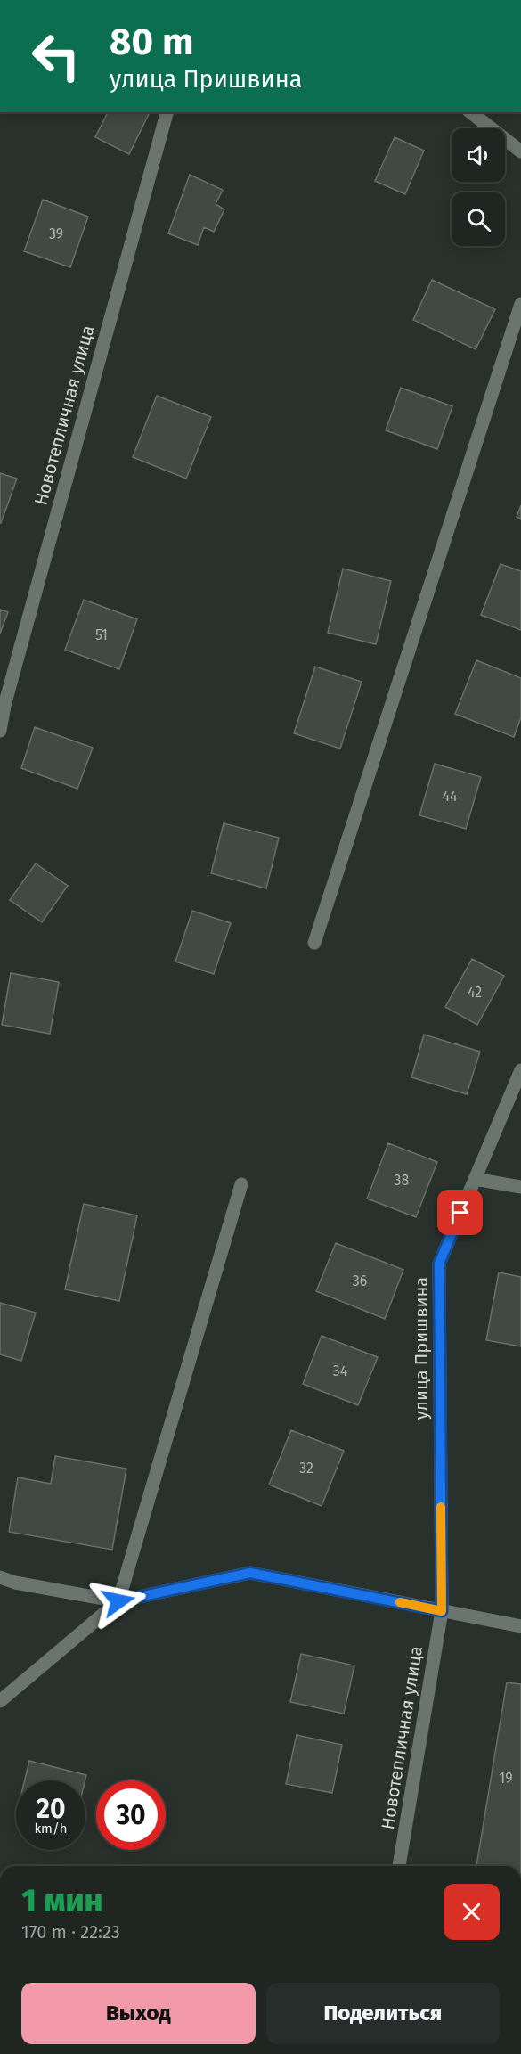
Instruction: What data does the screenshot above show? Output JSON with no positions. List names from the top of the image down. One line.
{"streets":{"street":["Новотепличная улица","улица Пришвина"]},"crossings":[["Новотепличная улица","улица Пришвина"]],"house_numbers":["39","51","44","42","38","36","34","32","19"],"page":{"turn":["80 m","улица Пришвина"],"speed":"20 km/h","limit":"30","heading":["1 мин","170 m · 22:23"],"buttons":["Выход","Поделиться"]}}
